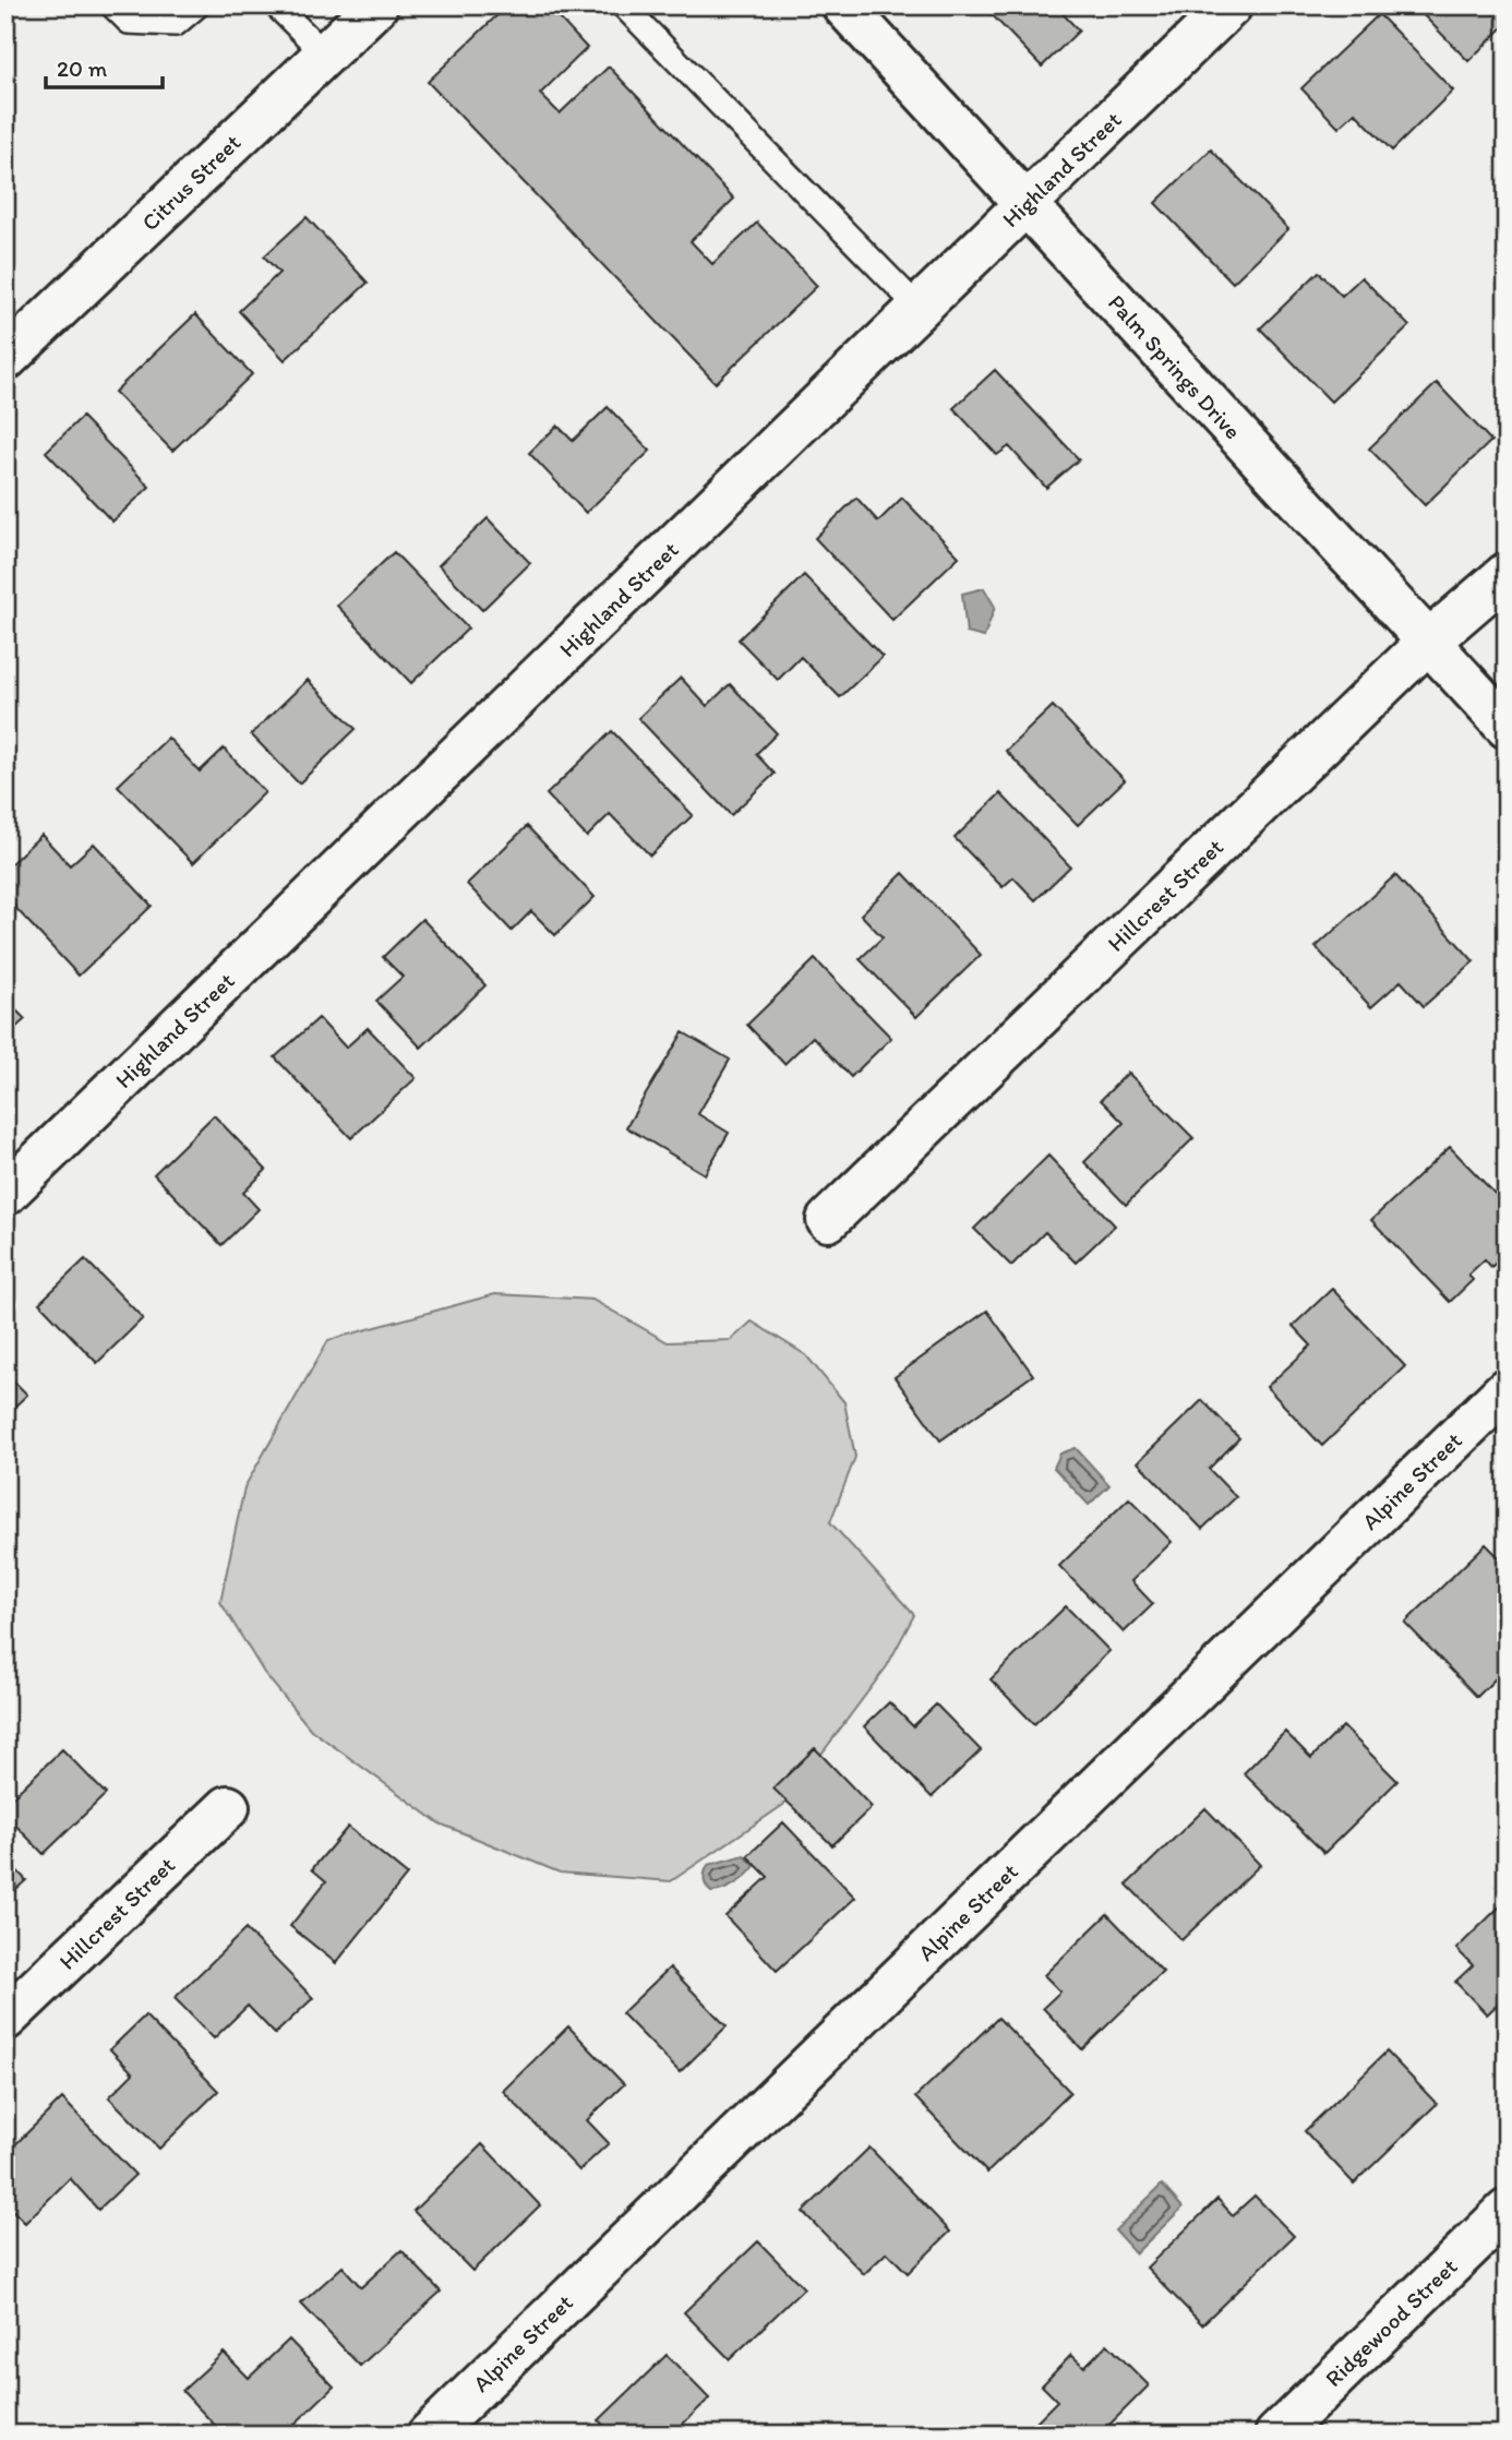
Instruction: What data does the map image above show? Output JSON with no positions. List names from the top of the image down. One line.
{"streets":{"street":["Highland Street","Citrus Street","Palm Springs Drive","Hillcrest Street","Alpine Street","Ridgewood Street"]},"crossings":[["Highland Street","Palm Springs Drive"],["Palm Springs Drive","Hillcrest Street"]],"scale_bar":"20 m"}
